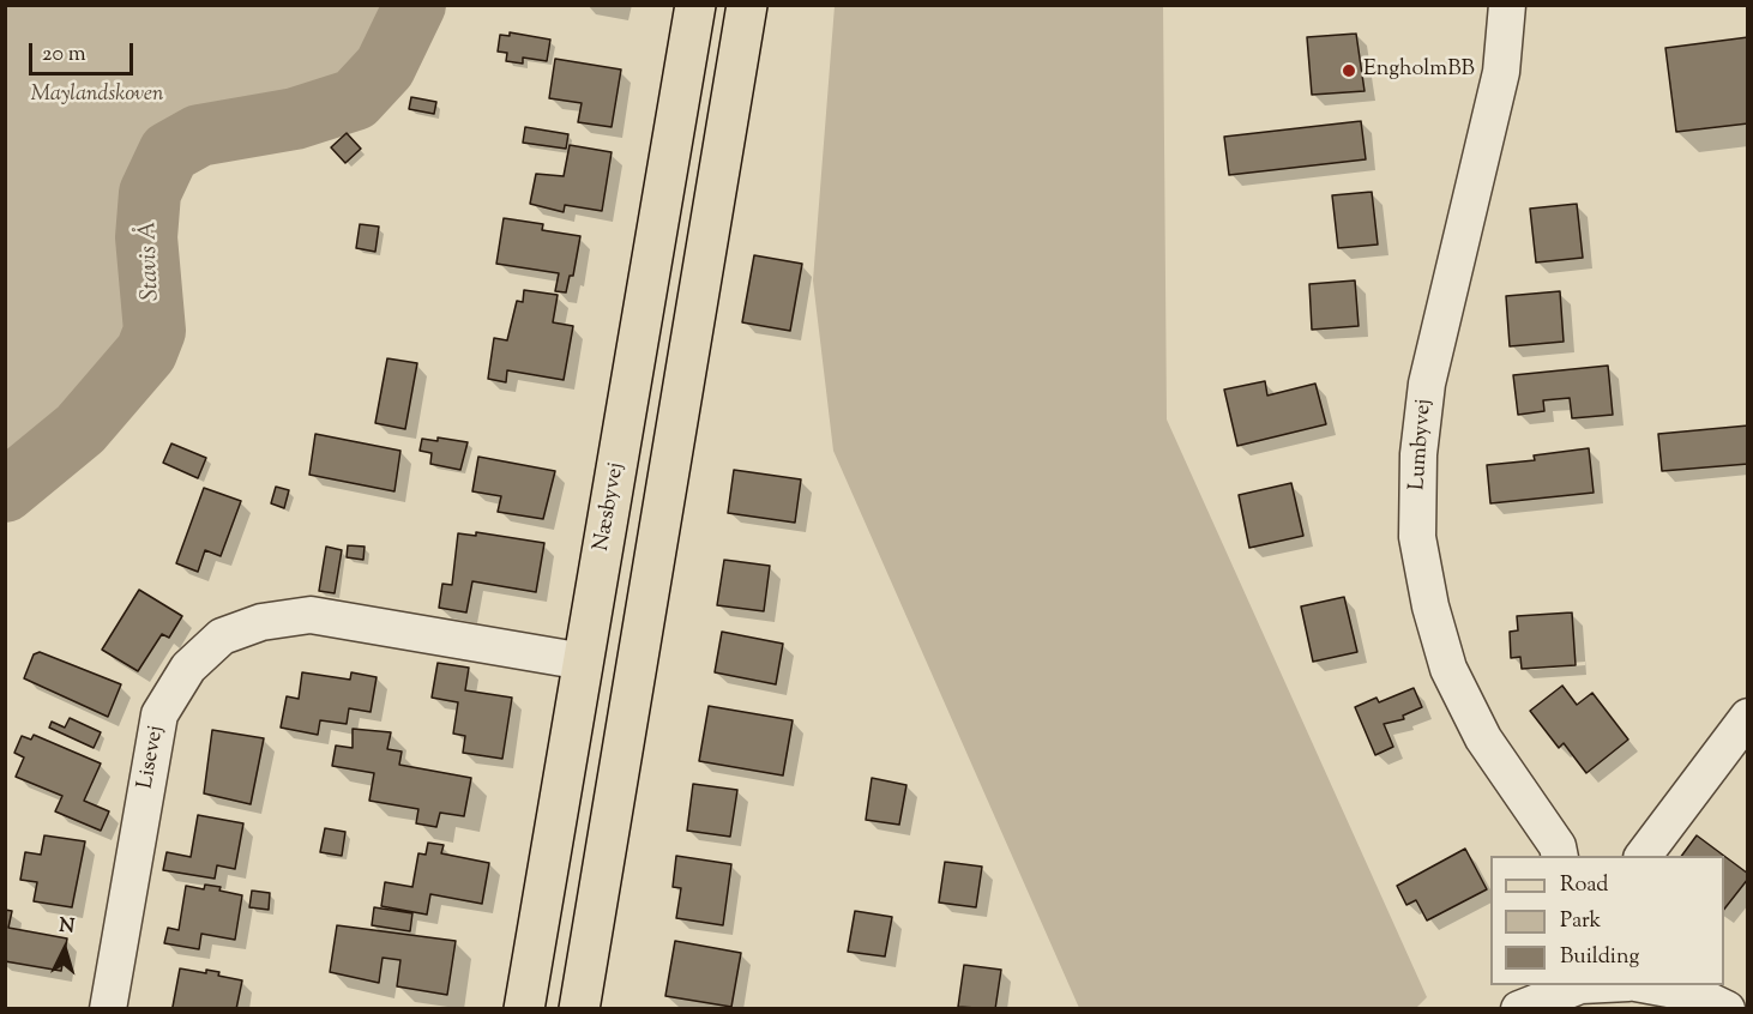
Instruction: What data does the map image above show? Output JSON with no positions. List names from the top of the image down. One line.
{"streets":{"main road":["Næsbyvej"],"street":["Lumbyvej","Lisevej"]},"crossings":[["Næsbyvej","Lisevej"]],"water":["Stavis Å"],"parks":["Maylandskoven"],"places":["EngholmBB"],"legend":["Road","Park","Building"],"scale_bar":"20 m","north":"top"}
